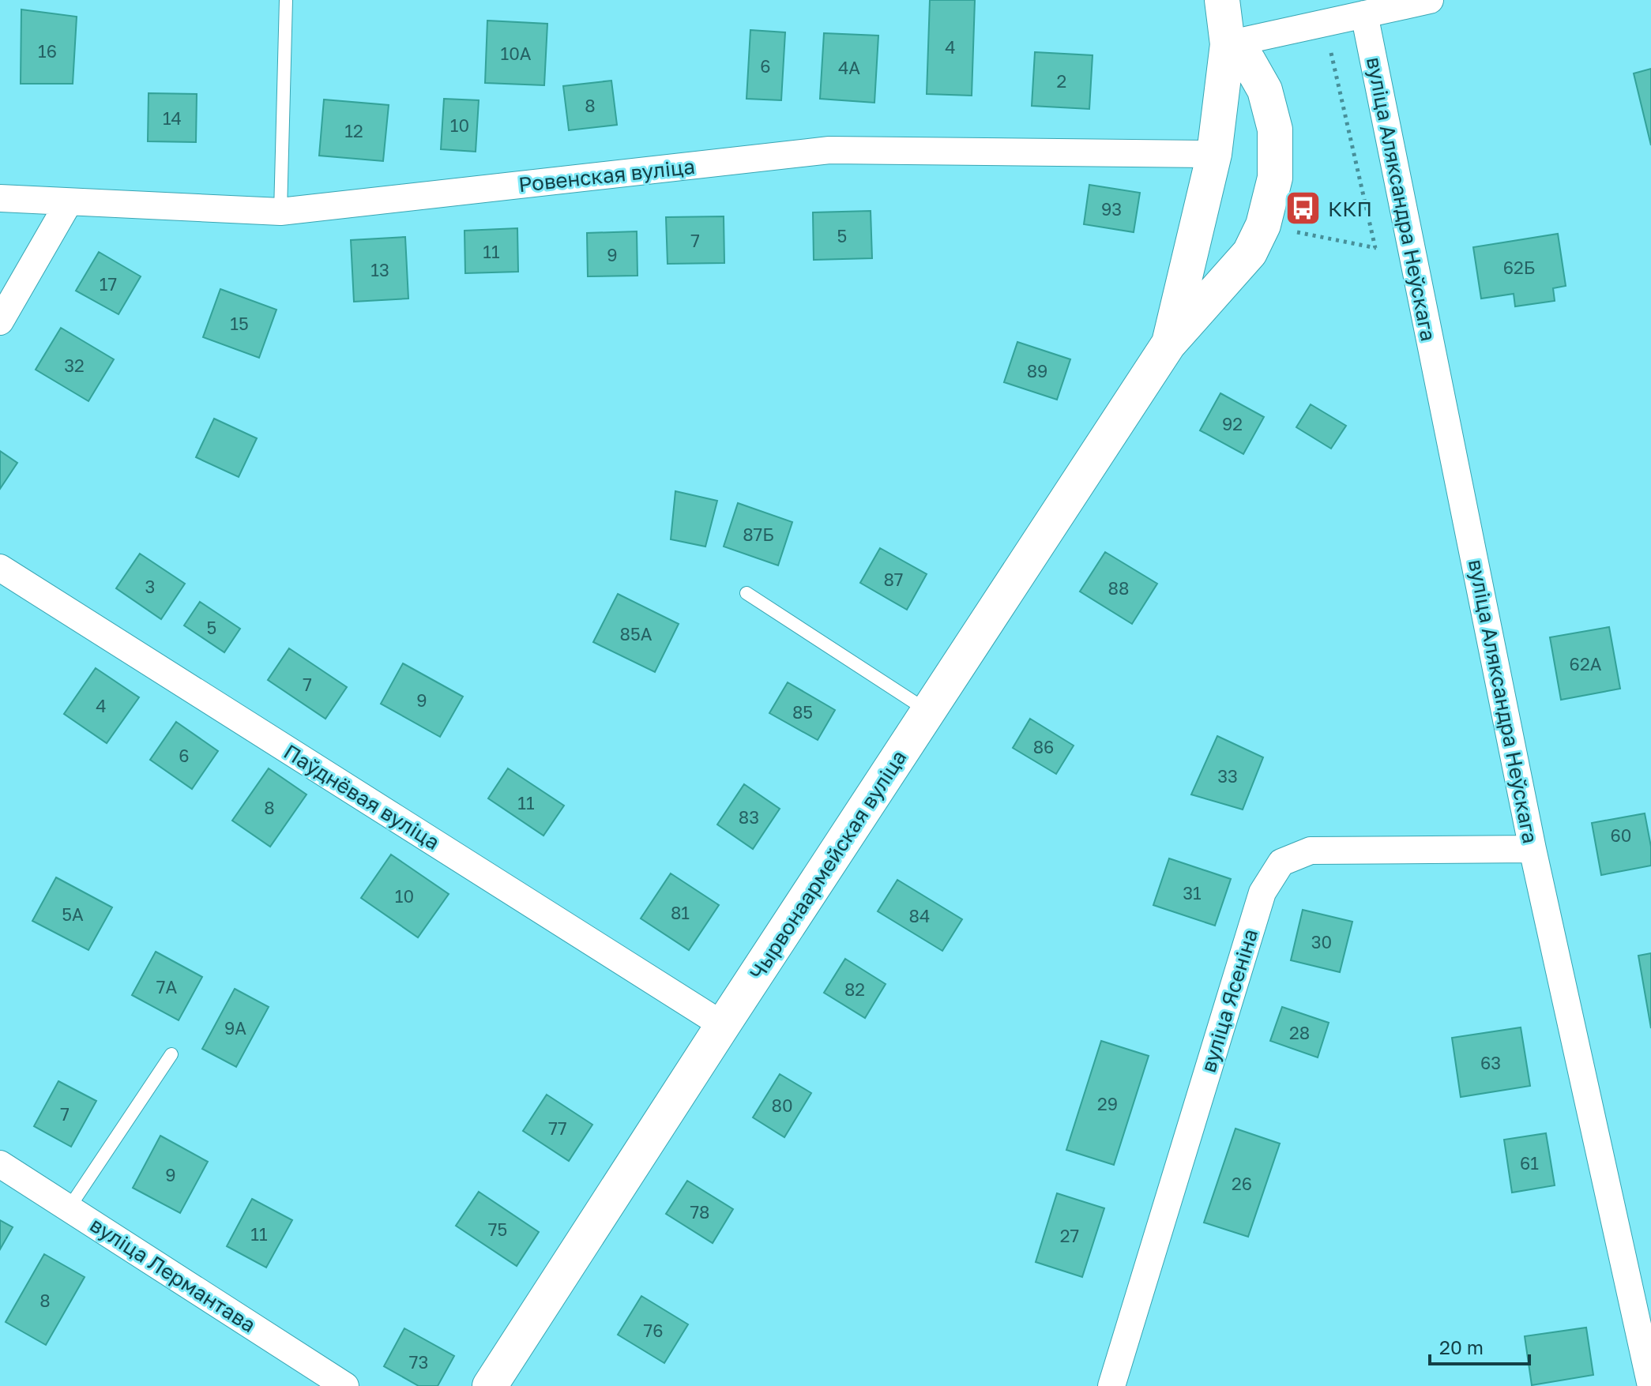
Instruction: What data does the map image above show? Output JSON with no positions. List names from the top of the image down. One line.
{"streets":{"main road":["Чырвонаармейская вуліца"],"street":["Ровенская вуліца","вуліца Аляксандра Неўскага","Паўднёвая вуліца","вуліца Ясеніна","вуліца Лермантава"]},"crossings":[["Ровенская вуліца","Чырвонаармейская вуліца"],["вуліца Аляксандра Неўскага","вуліца Ясеніна"],["Паўднёвая вуліца","Чырвонаармейская вуліца"]],"places":{"bus stop":["ККП"]},"house_numbers":["4","16","10А","6","4А","2","8","14","10","12","93","5","7","11","9","62Б","13","17","15","32","89","92","87Б","87","3","88","5","85А","62А","7","9","4","85","86","6","33","11","8","83","60","31","10","81","5А","84","30","7А","82","9А","28","63","29","80","7","77","61","9","26","78","75","11","27","8","76","73"],"scale_bar":"20 m"}
